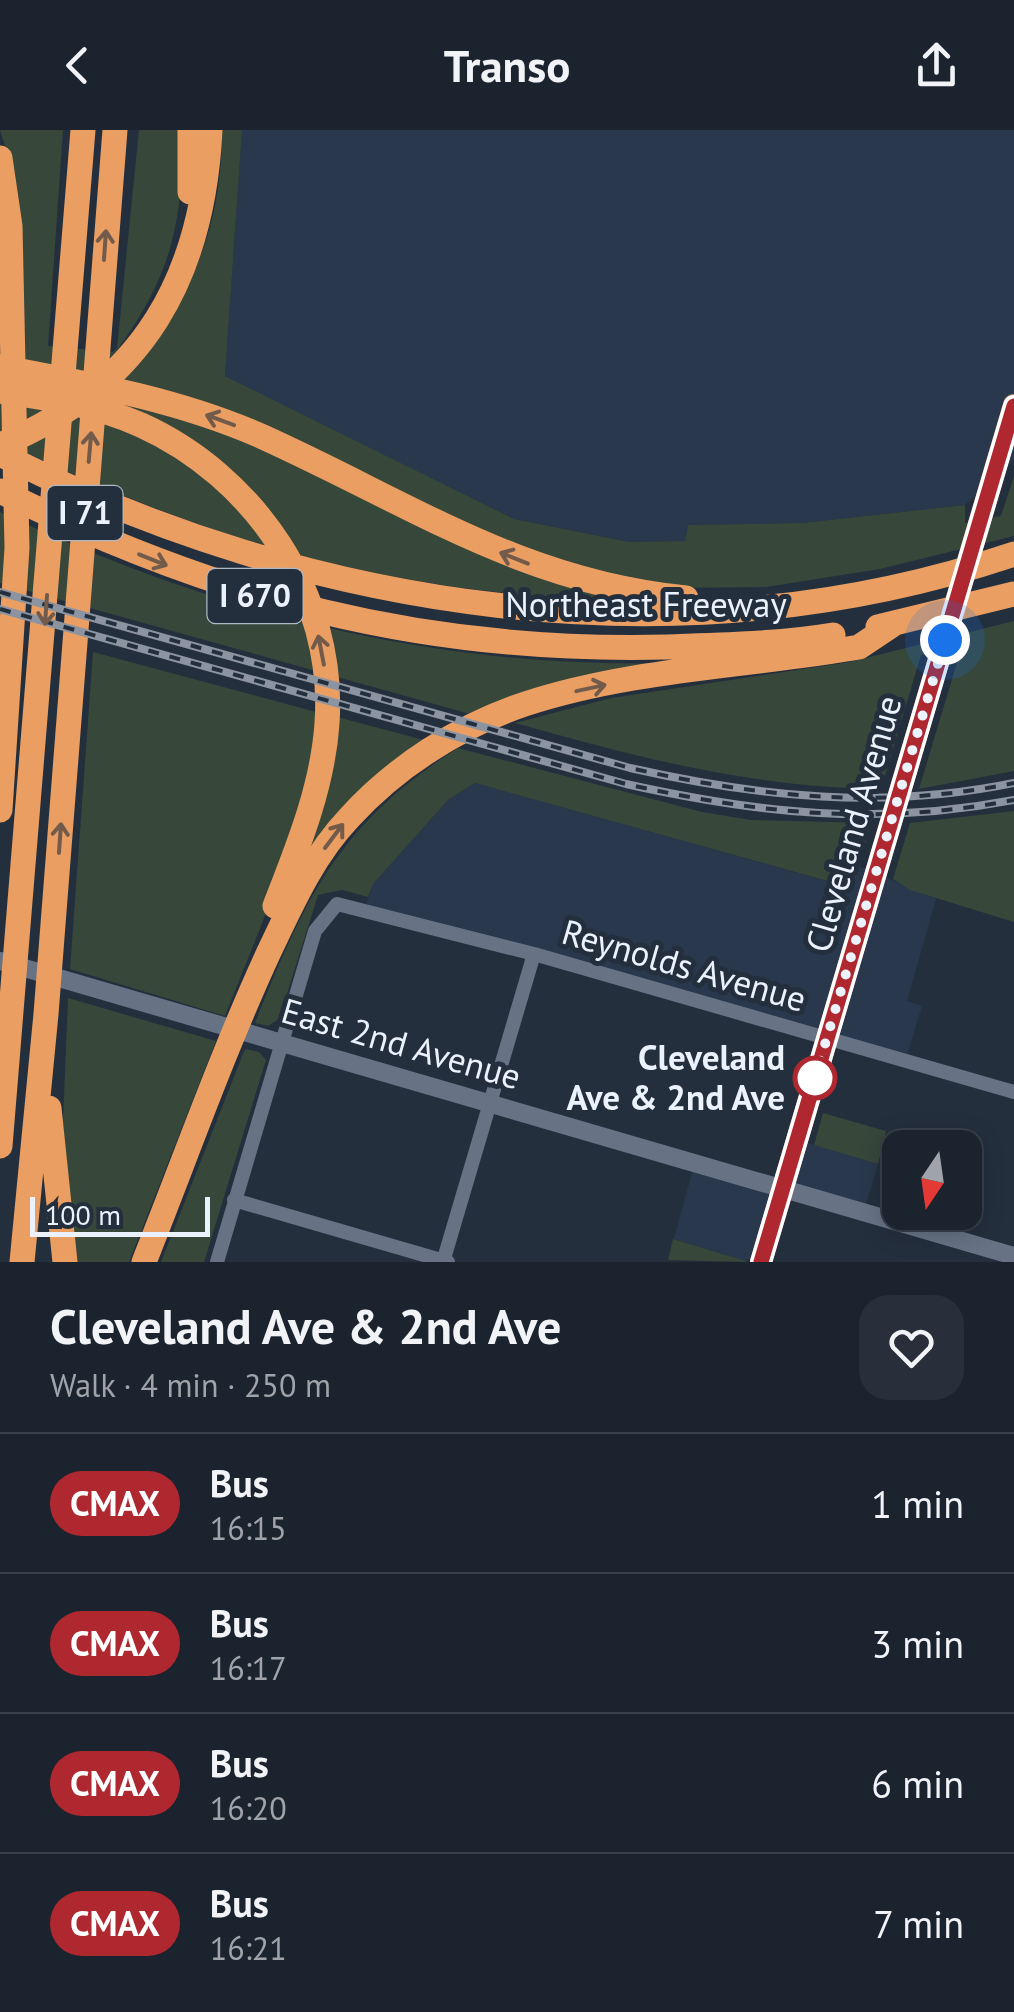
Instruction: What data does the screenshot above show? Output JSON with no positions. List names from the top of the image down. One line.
{"streets":{"highway":["I 71","I 670","Northeast Freeway"],"main road":["Cleveland Avenue"],"street":["Reynolds Avenue","East 2nd Avenue"]},"crossings":[["Cleveland Avenue","Reynolds Avenue"],["Cleveland Avenue","East 2nd Avenue"],["Reynolds Avenue","East 2nd Avenue"]],"places":["Cleveland Ave & 2nd Ave"],"lines":["bus line CMAX"],"scale_bar":"100 m","north":"bottom","page":{"header":"Transo","scale":"100 m","heading":["Cleveland Ave & 2nd Ave","Walk · 4 min · 250 m"],"list":[{"mark":"CMAX","name":"Bus","note":"16:15","value":"1 min"},{"mark":"CMAX","name":"Bus","note":"16:17","value":"3 min"},{"mark":"CMAX","name":"Bus","note":"16:20","value":"6 min"},{"mark":"CMAX","name":"Bus","note":"16:21","value":"7 min"}]}}
